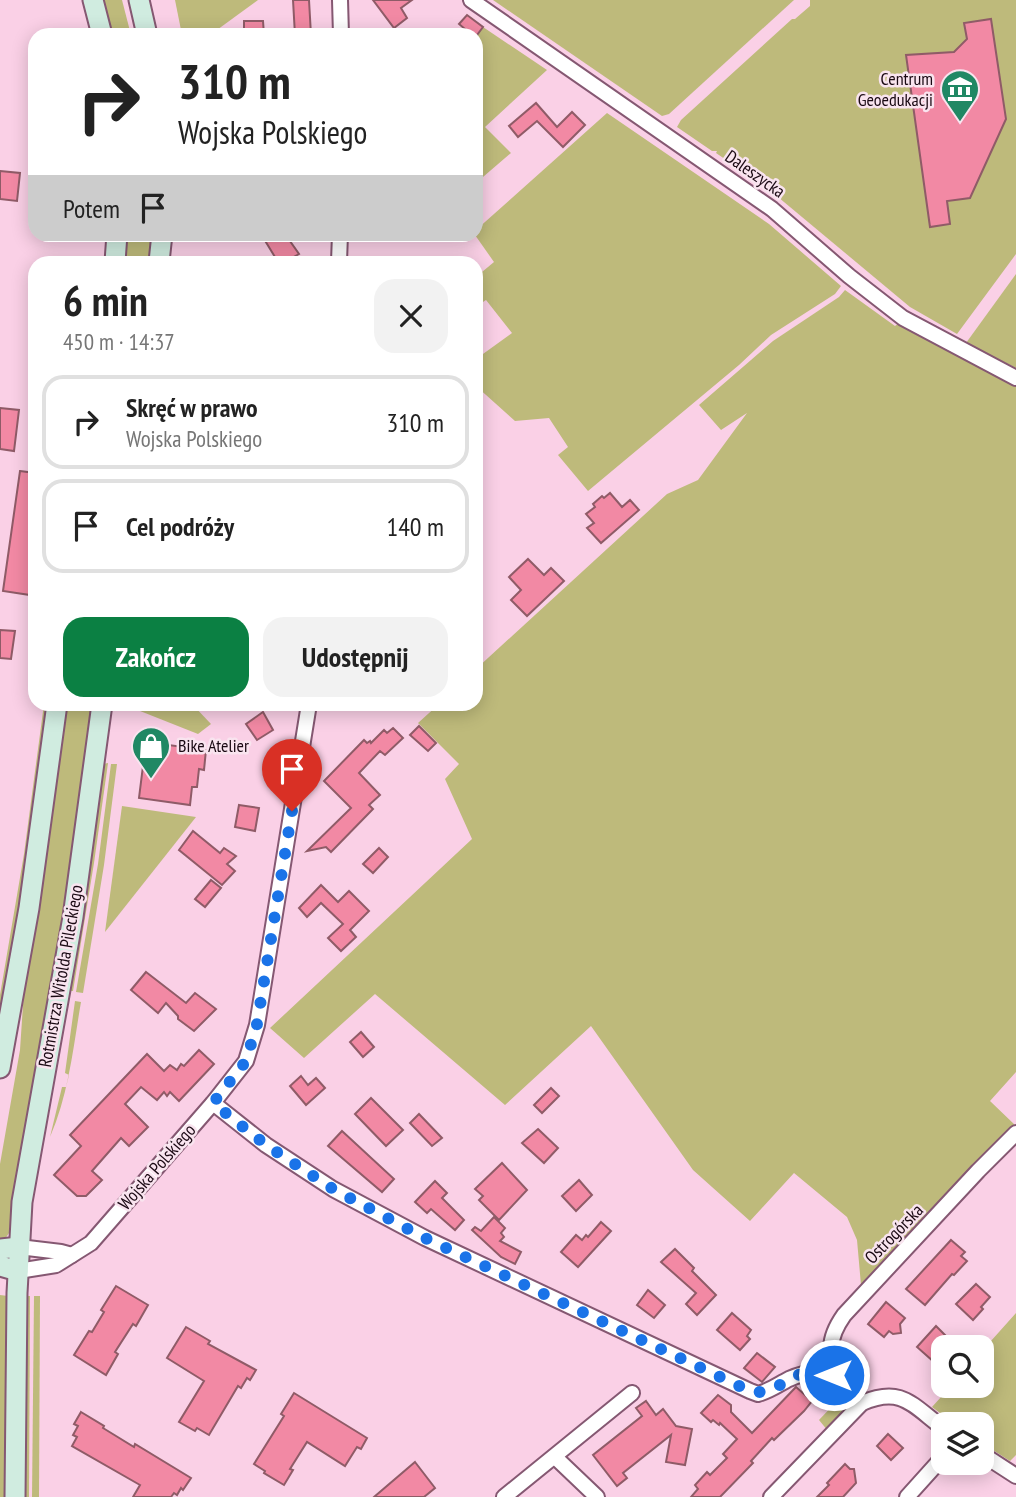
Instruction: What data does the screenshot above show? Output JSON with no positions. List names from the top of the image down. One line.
{"streets":{"main road":["Rotmistrza Witolda Pileckiego"],"street":["Daleszycka","Wojska Polskiego","Ostrogórska"]},"places":{"museum":["Centrum Geoedukacji"],"shop":["Bike Atelier"]},"page":{"turn":["310 m","Wojska Polskiego"],"then":"Potem","heading":["6 min","450 m · 14:37"],"list":[{"name":"Skręć w prawo","note":"Wojska Polskiego","value":"310 m"},{"name":"Cel podróży","value":"140 m"}],"buttons":["Zakończ","Udostępnij"]}}
